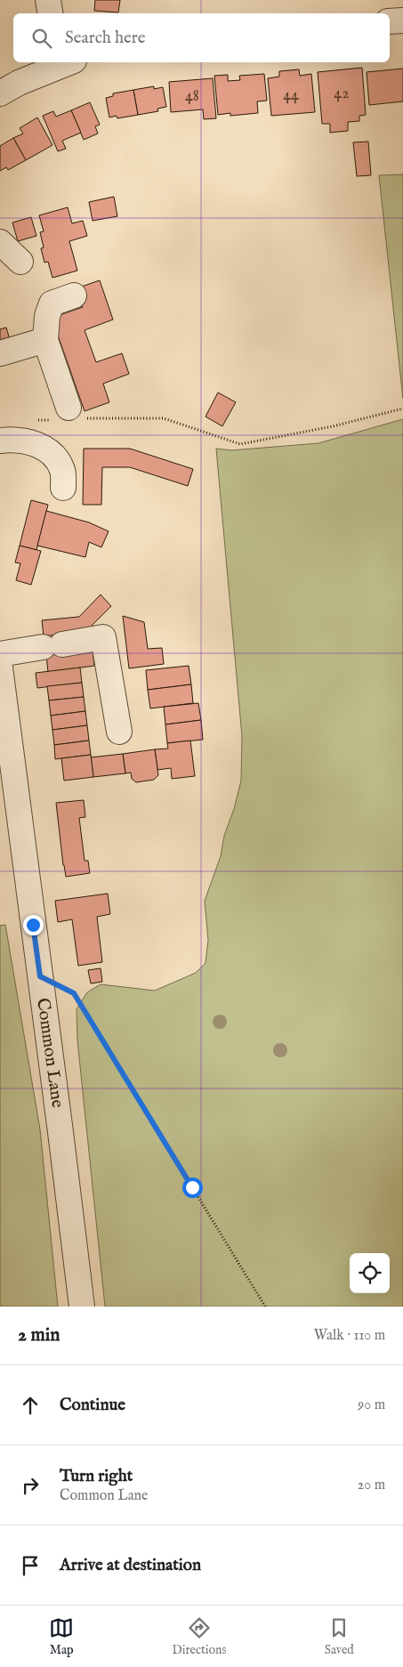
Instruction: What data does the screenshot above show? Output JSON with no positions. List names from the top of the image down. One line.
{"streets":{"street":["Common Lane"]},"house_numbers":["42","44","48"],"page":{"search":"Search here","heading":["2 min","Walk · 110 m"],"list":[["Continue","90 m"],["Turn right","Common Lane","20 m"],"Arrive at destination"],"nav":["Map","Directions","Saved"]}}
